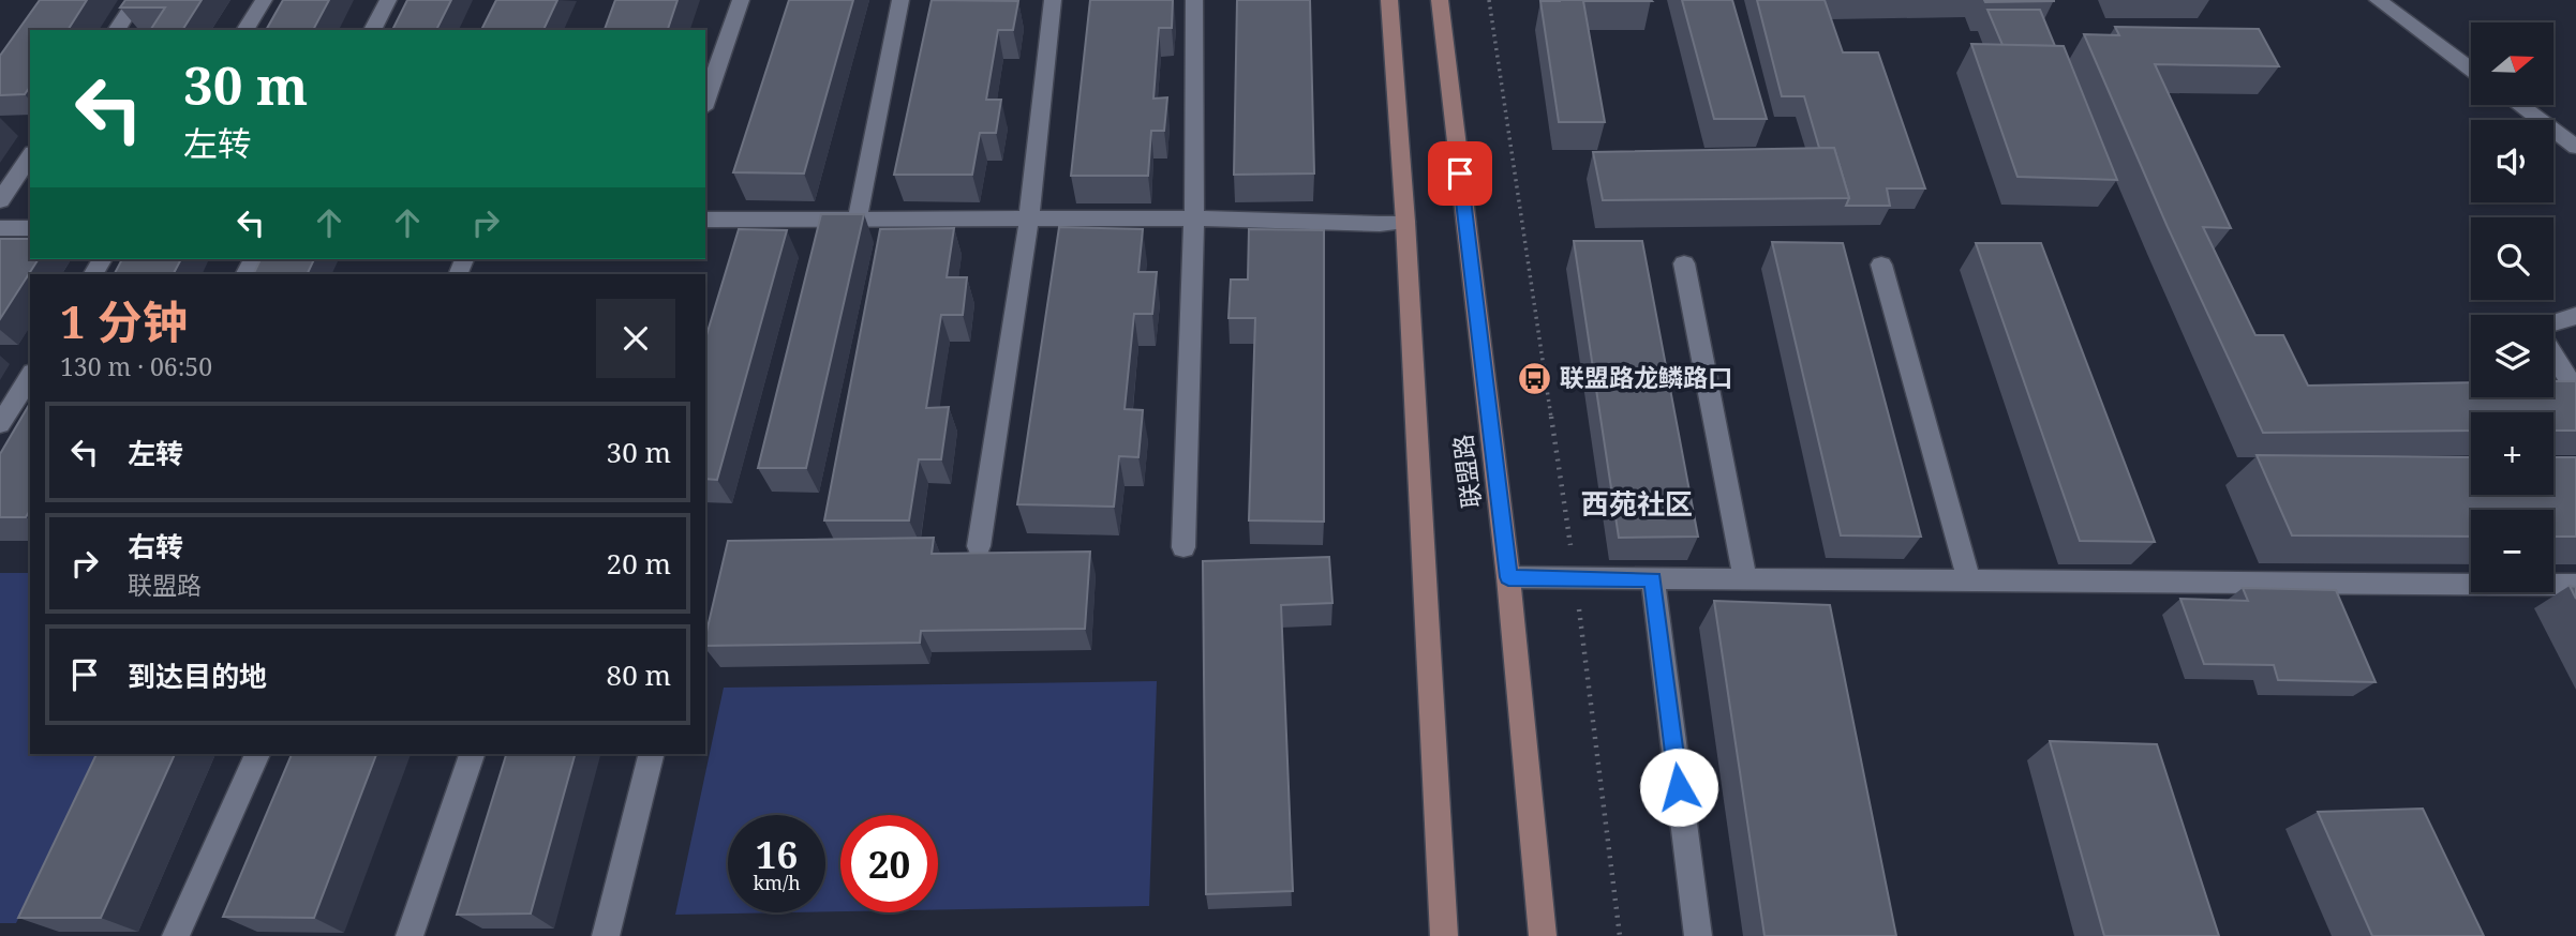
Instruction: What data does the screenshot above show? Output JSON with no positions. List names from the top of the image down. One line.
{"streets":{"main road":["联盟路"]},"districts":["西苑社区"],"places":{"bus stop":["联盟路龙鳞路口"]},"north":"right","page":{"map_buttons":["+","−"],"turn":["30 m","左转"],"heading":["1 分钟","130 m · 06:50"],"list":[{"name":"左转","value":"30 m"},{"name":"右转","note":"联盟路","value":"20 m"},{"name":"到达目的地","value":"80 m"}],"speed":"16 km/h","limit":"20"}}
